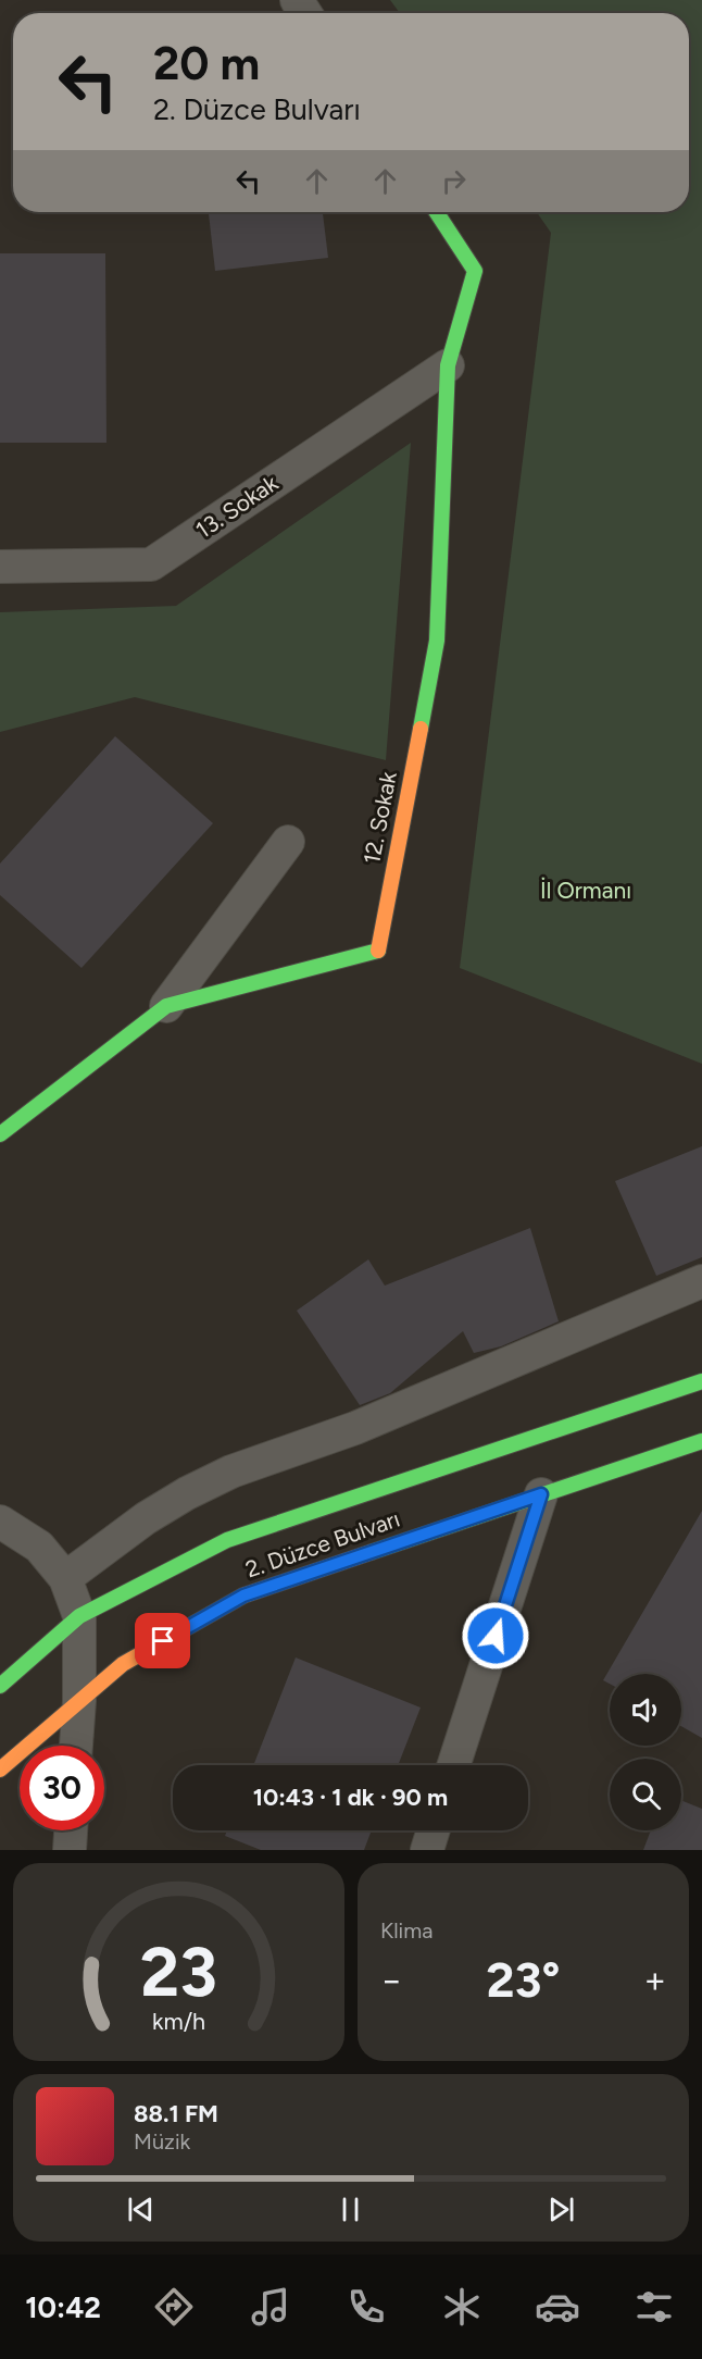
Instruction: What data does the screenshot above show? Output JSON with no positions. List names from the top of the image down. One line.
{"streets":{"street":["13. Sokak","12. Sokak","2. Düzce Bulvarı"]},"crossings":[["13. Sokak","12. Sokak"]],"parks":["İl Ormanı"],"page":{"turn":["20 m","2. Düzce Bulvarı"],"limit":"30","trip":"10:43 · 1 dk · 90 m","tile":"Klima","heat":["−","23°","+"],"song":["88.1 FM","Müzik"],"tabs":"10:42","gauge":["23","km/h"]}}
